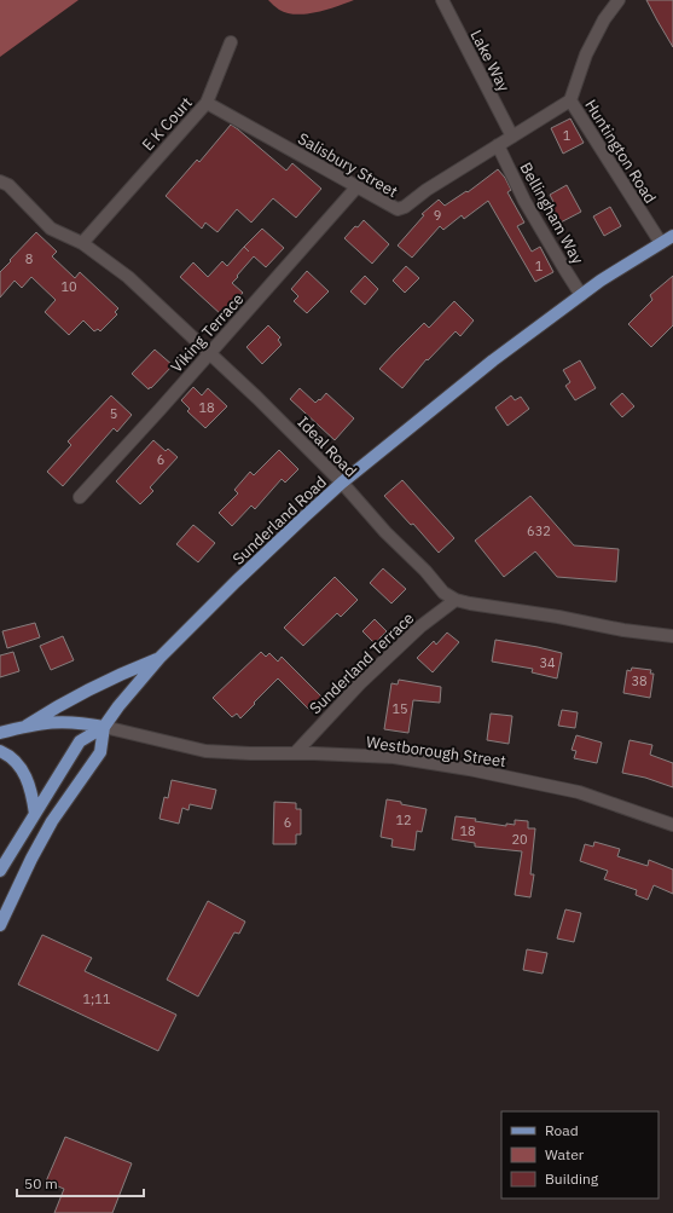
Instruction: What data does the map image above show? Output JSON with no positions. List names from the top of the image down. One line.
{"streets":{"main road":["Sunderland Road"],"street":["Lake Way","E K Court","Huntington Road","Salisbury Street","Bellingham Way","Viking Terrace","Ideal Road","Sunderland Terrace","Westborough Street"]},"crossings":[["Lake Way","Salisbury Street"],["E K Court","Salisbury Street"],["E K Court","Ideal Road"],["Huntington Road","Salisbury Street"],["Huntington Road","Sunderland Road"],["Salisbury Street","Bellingham Way"],["Salisbury Street","Viking Terrace"],["Bellingham Way","Sunderland Road"],["Viking Terrace","Ideal Road"],["Ideal Road","Sunderland Road"],["Ideal Road","Sunderland Terrace"],["Sunderland Road","Westborough Street"],["Sunderland Terrace","Westborough Street"]],"house_numbers":["1","9","8","1","10","18","5","6","632","34","38","15","12","6","18","20","1;11"],"legend":["Road","Water","Building"],"scale_bar":"50 m"}
